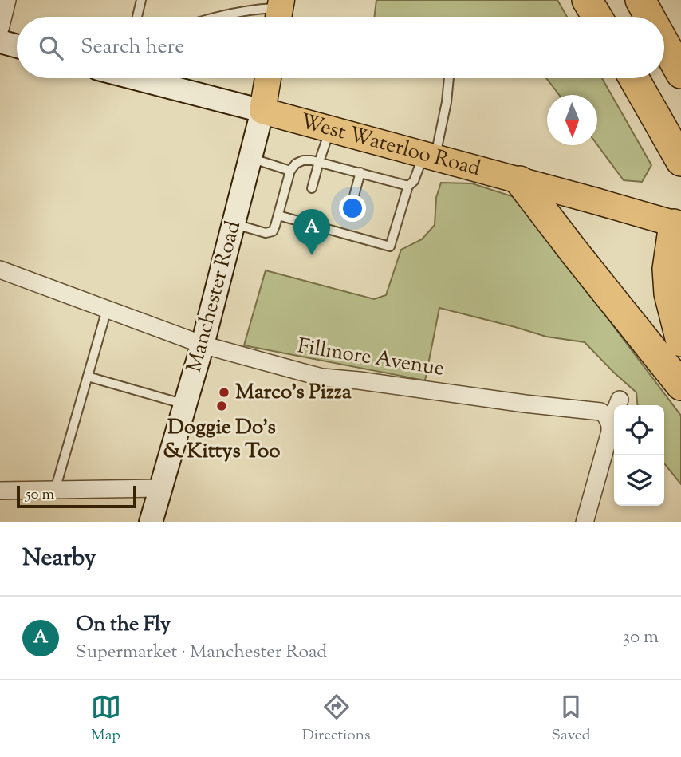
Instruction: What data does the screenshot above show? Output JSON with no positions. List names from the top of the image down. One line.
{"streets":{"main road":["West Waterloo Road","Manchester Road"],"street":["Fillmore Avenue"]},"crossings":[["West Waterloo Road","Manchester Road"],["Manchester Road","Fillmore Avenue"]],"places":["Marco's Pizza","Doggie Do's & Kittys Too"],"scale_bar":"50 m","north":"bottom","page":{"search":"Search here","pins":"A","scale":"50 m","heading":"Nearby","list":[{"mark":"A","name":"On the Fly","note":"Supermarket · Manchester Road","value":"30 m"}],"nav":["Map","Directions","Saved"]}}
